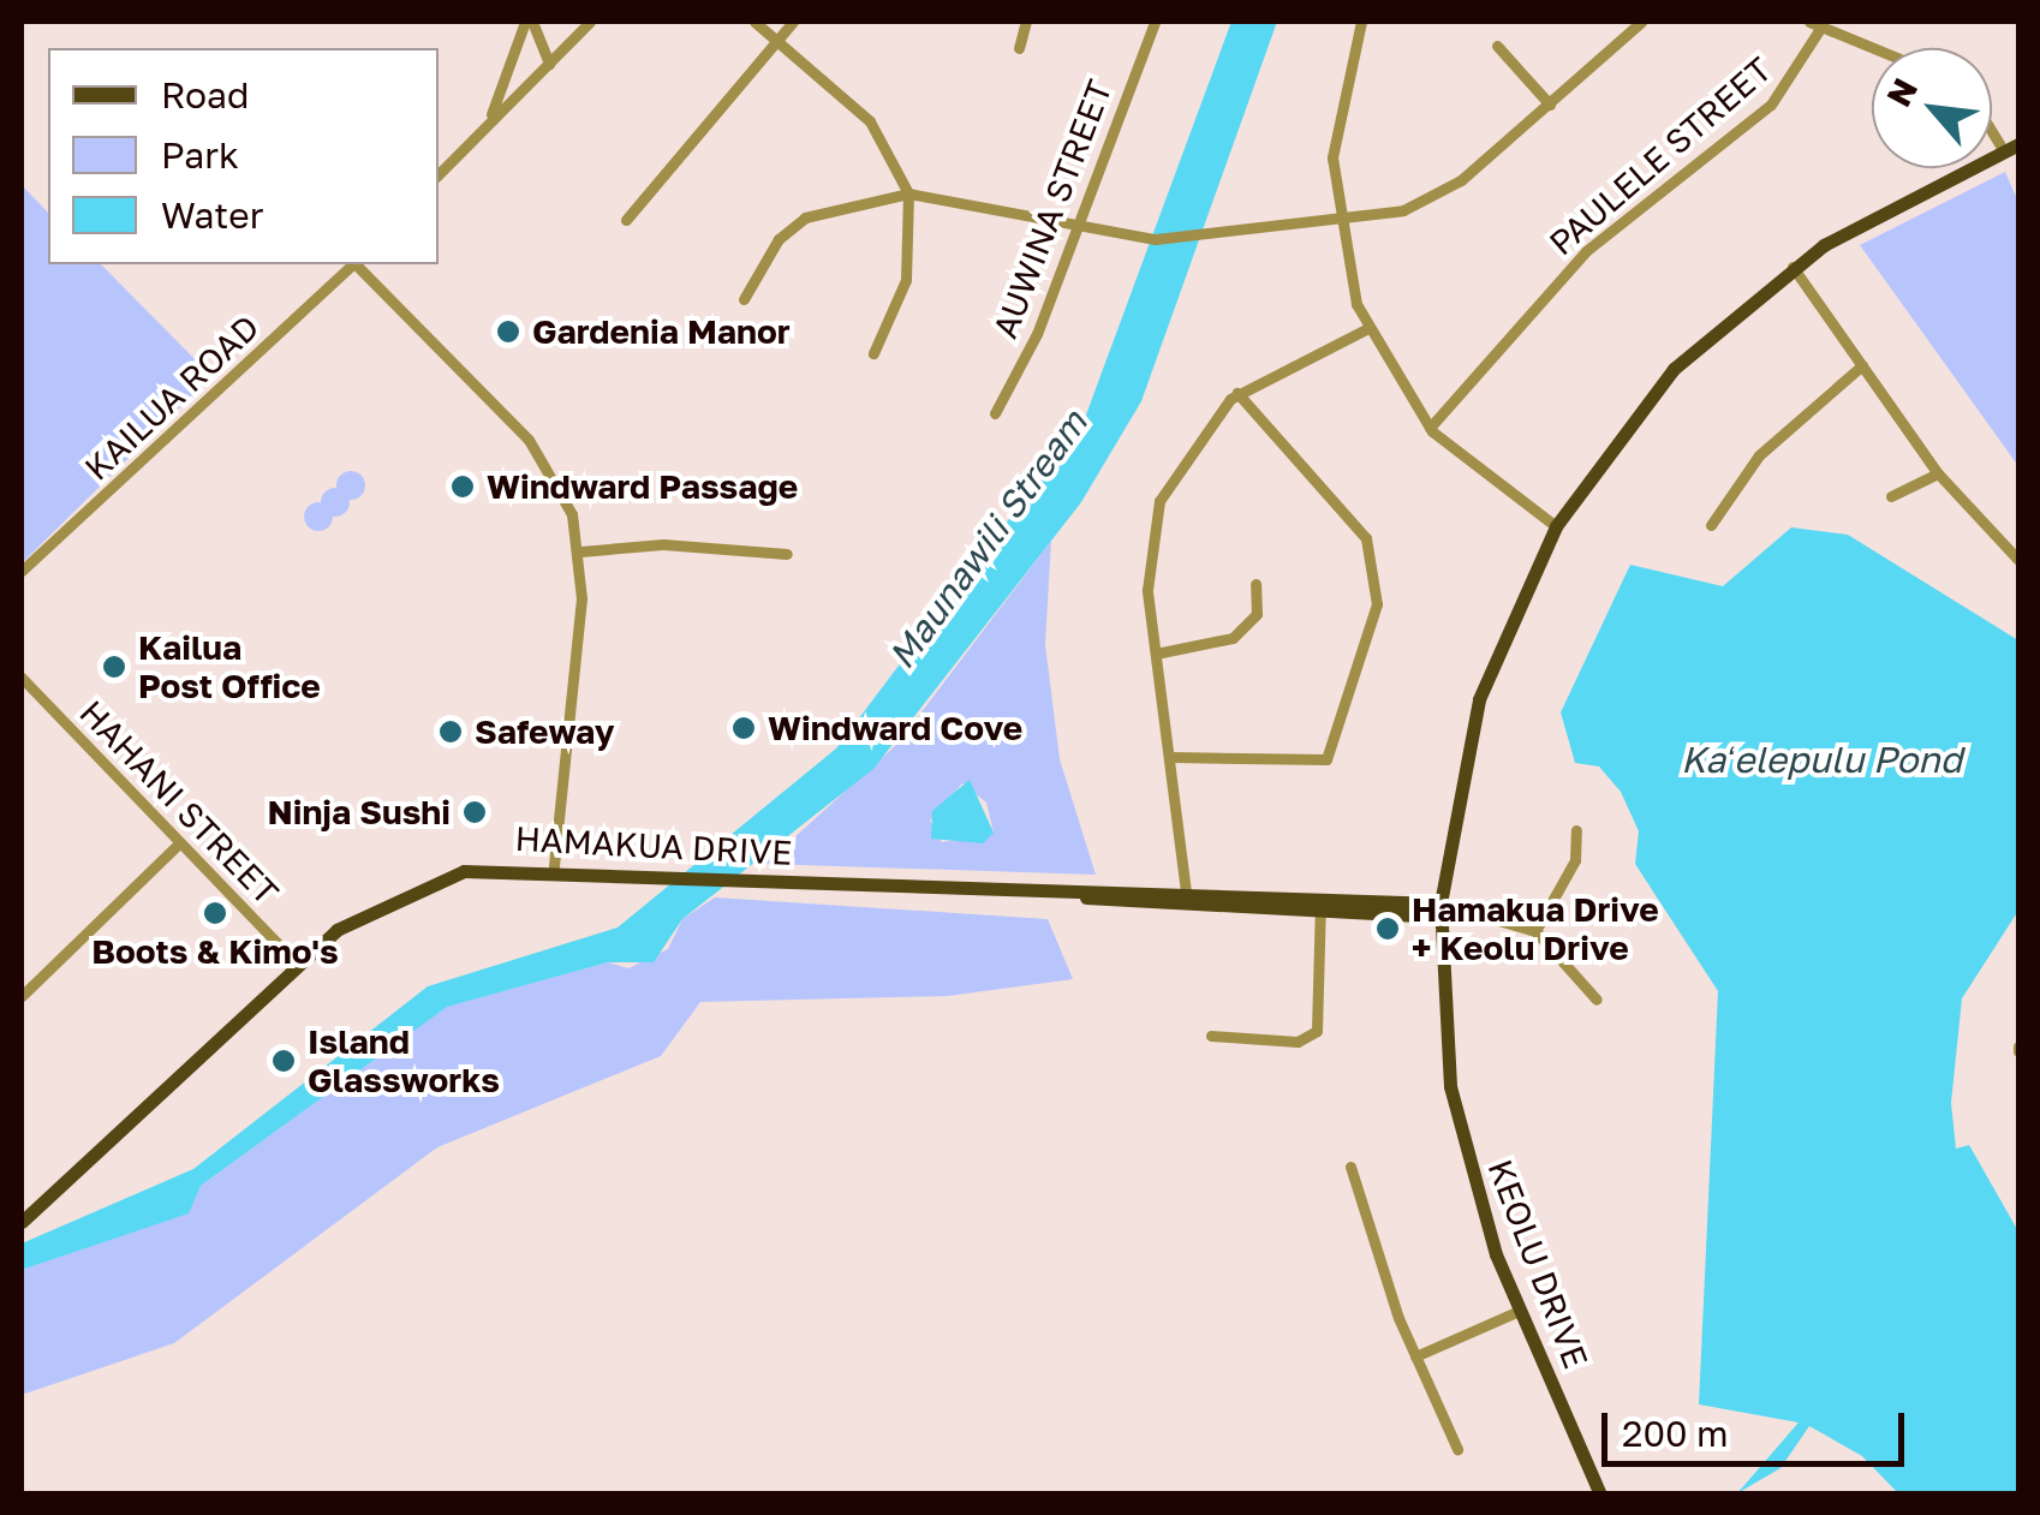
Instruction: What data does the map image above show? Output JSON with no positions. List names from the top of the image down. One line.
{"streets":{"main road":["HAMAKUA DRIVE","KEOLU DRIVE"],"street":["PAULELE STREET","AUWINA STREET","KAILUA ROAD","HAHANI STREET"]},"crossings":[["HAHANI STREET","HAMAKUA DRIVE"],["HAMAKUA DRIVE","KEOLU DRIVE"]],"water":["Maunawili Stream","Kaʻelepulu Pond"],"places":["Gardenia Manor","Windward Passage","Kailua Post Office","Windward Cove","Safeway","Ninja Sushi","Boots & Kimo's","Hamakua Drive + Keolu Drive","Island Glassworks"],"legend":["Road","Park","Water"],"scale_bar":"200 m","north":"top left"}
